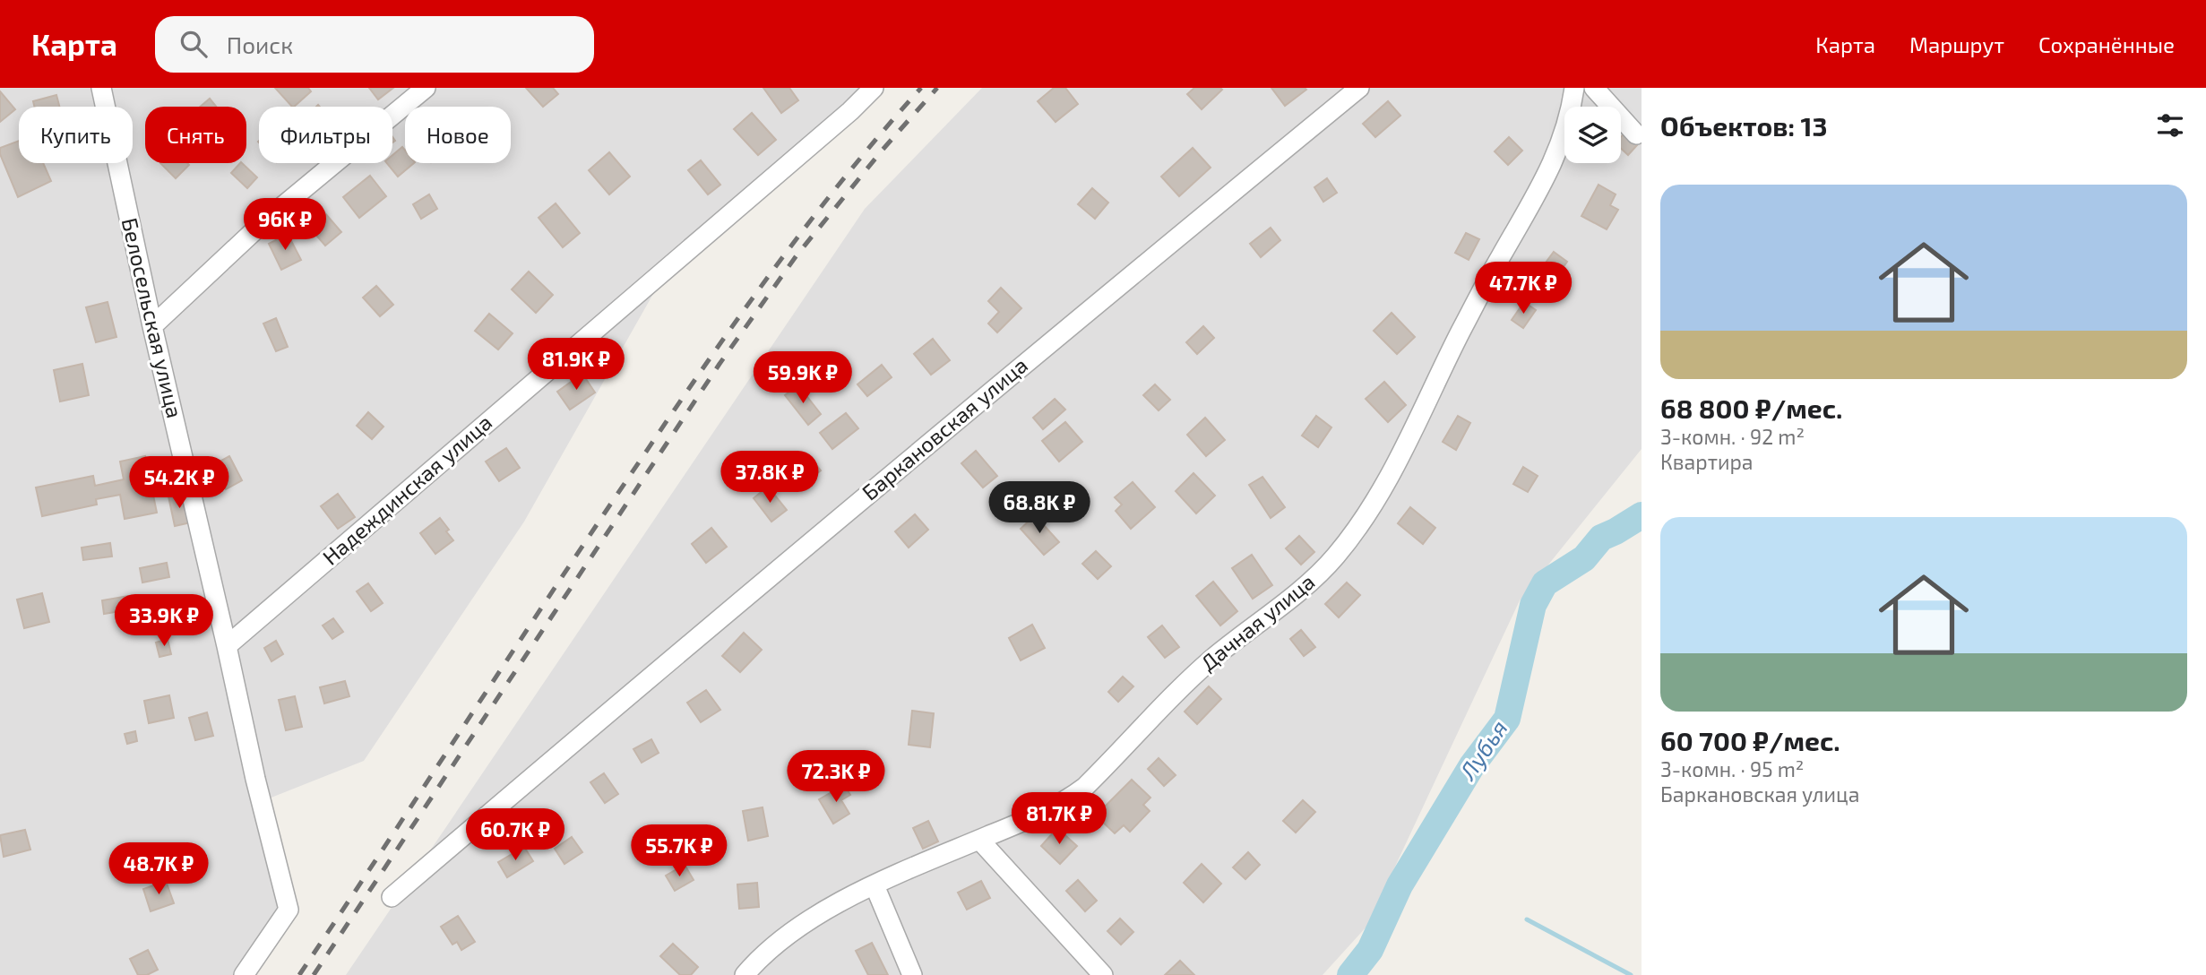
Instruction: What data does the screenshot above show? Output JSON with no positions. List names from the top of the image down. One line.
{"streets":{"street":["Белосельская улица","Баркановская улица","Надеждинская улица","Дачная улица"]},"crossings":[["Белосельская улица","Надеждинская улица"]],"water":["Лубья"],"page":{"header":"Карта","search":"Поиск","nav":["Карта","Маршрут","Сохранённые"],"heading":"Объектов: 13","chip":["Купить","Снять","Фильтры","Новое"],"list":[{"name":"68 800 ₽/мес.","note":"3-комн. · 92 m² · Квартира"},{"name":"60 700 ₽/мес.","note":"3-комн. · 95 m² · Баркановская улица"}],"price":["96K ₽","47.7K ₽","81.9K ₽","59.9K ₽","37.8K ₽","54.2K ₽","68.8K ₽","33.9K ₽","72.3K ₽","81.7K ₽","60.7K ₽","55.7K ₽","48.7K ₽"]}}
